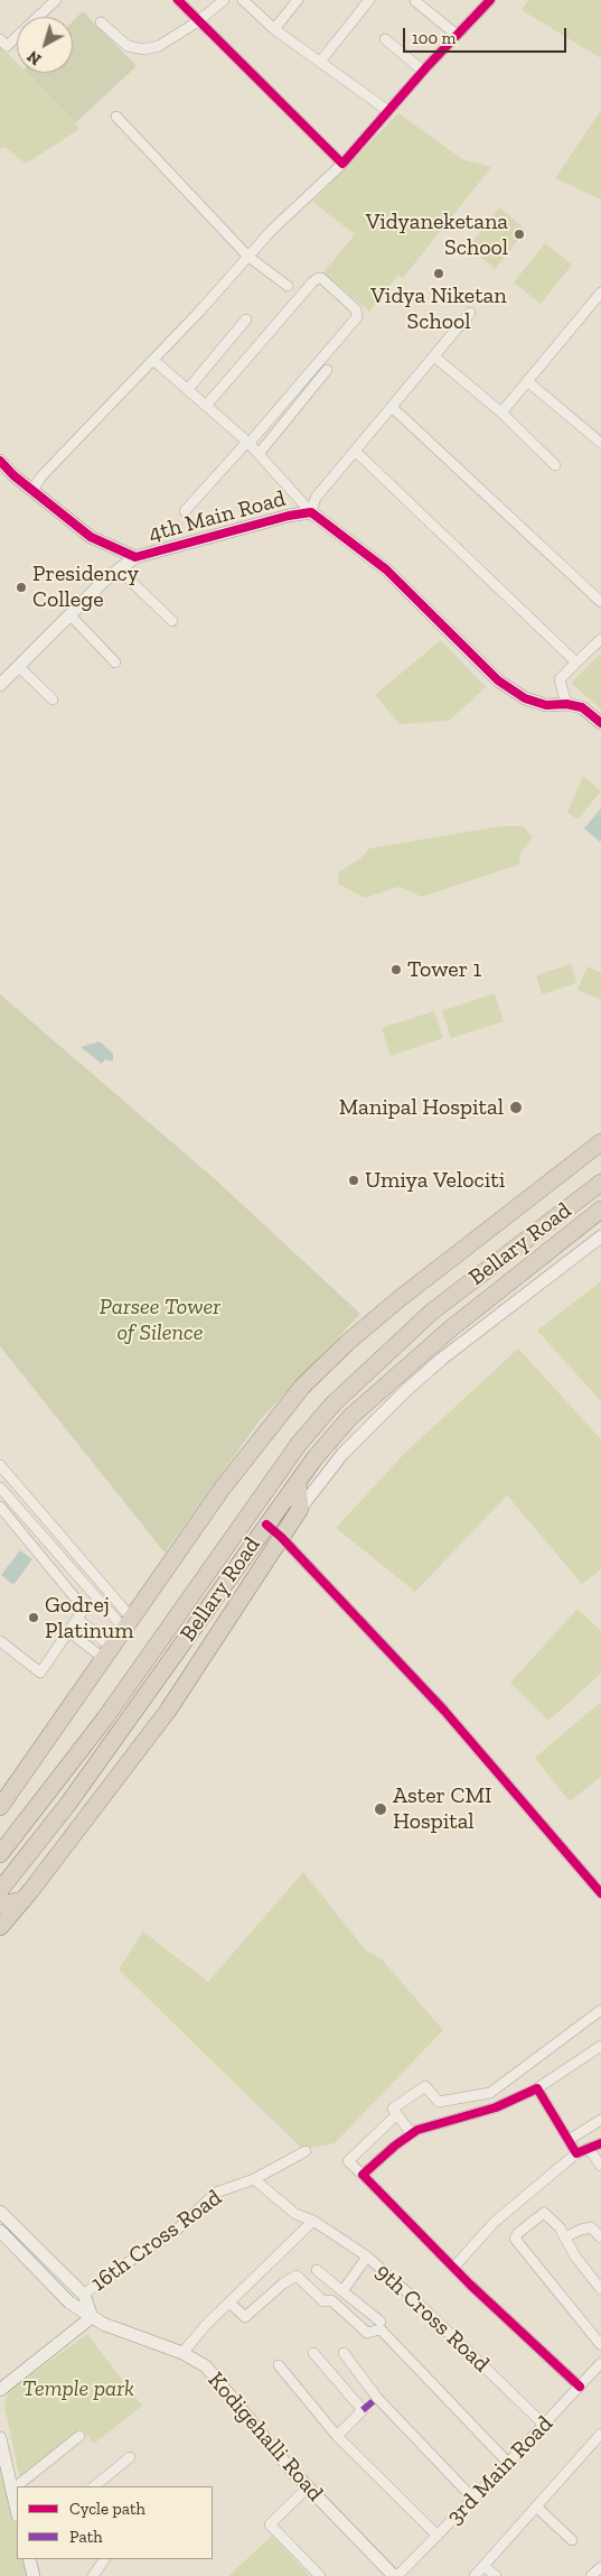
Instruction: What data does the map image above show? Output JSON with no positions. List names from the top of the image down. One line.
{"streets":{"highway":["Bellary Road"],"street":["4th Main Road","16th Cross Road","9th Cross Road","Kodigehalli Road","3rd Main Road"]},"crossings":[["9th Cross Road","3rd Main Road"],["Kodigehalli Road","3rd Main Road"]],"parks":["Parsee Tower of Silence","Temple park"],"places":["Vidyaneketana School","Vidya Niketan School","Presidency College","Tower 1","Manipal Hospital","Umiya Velociti","Godrej Platinum","Aster CMI Hospital"],"legend":["Cycle path","Path"],"scale_bar":"100 m","north":"bottom left"}
